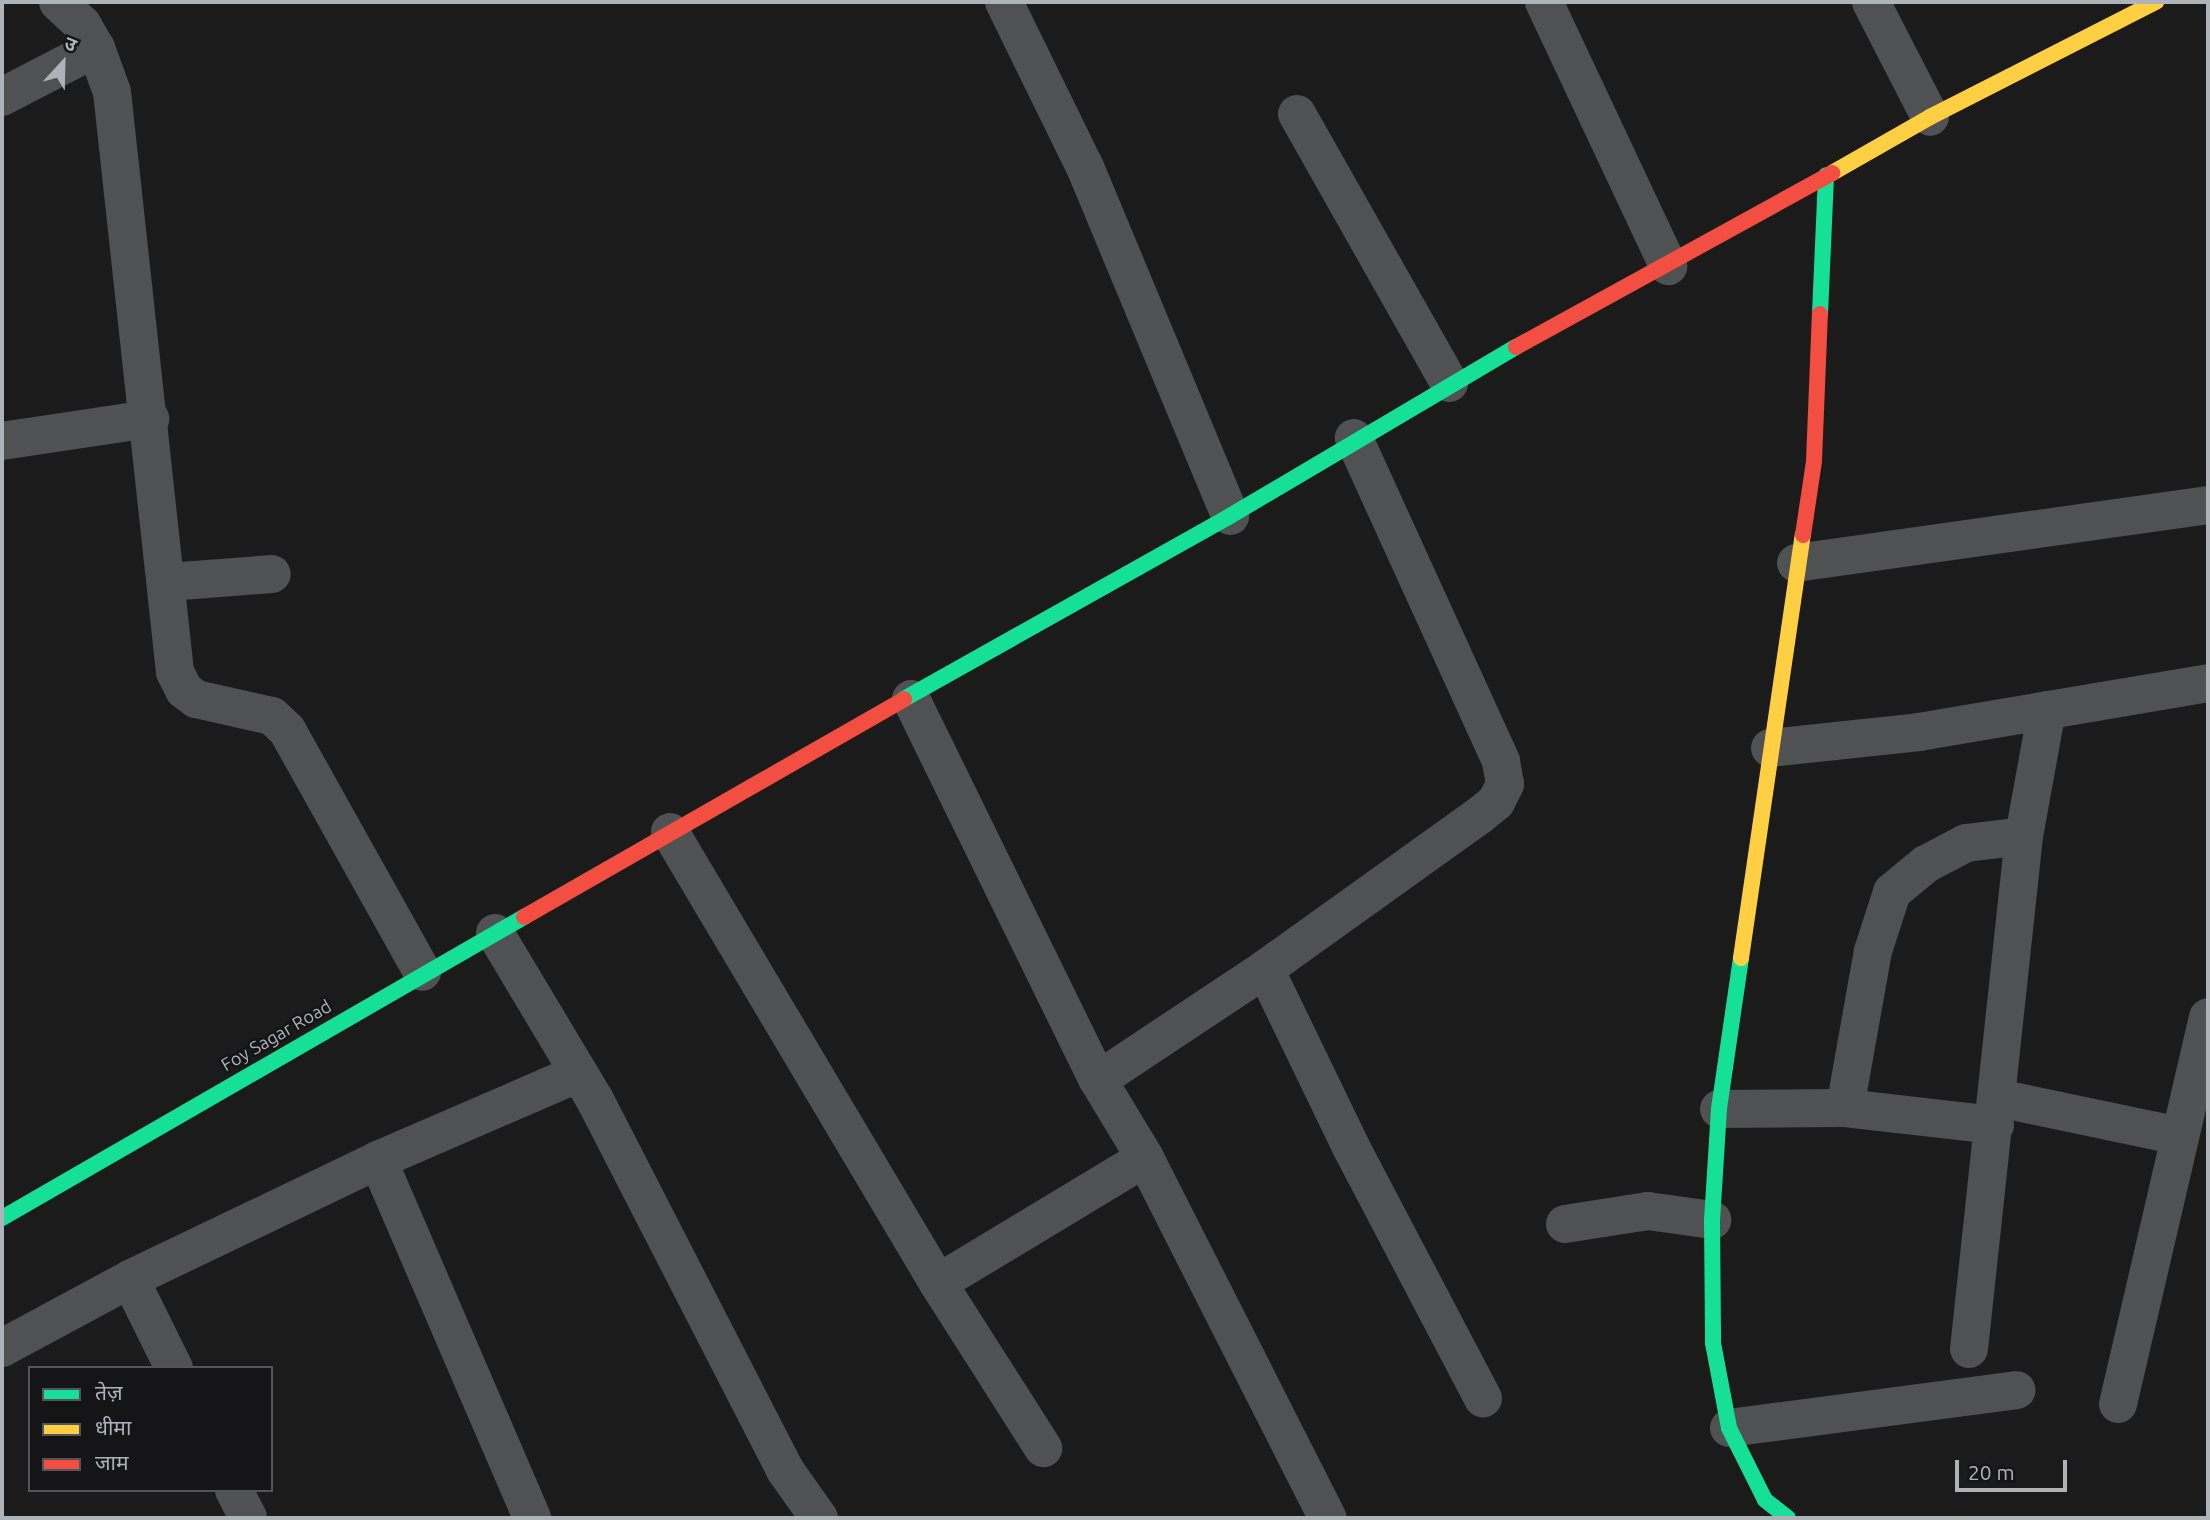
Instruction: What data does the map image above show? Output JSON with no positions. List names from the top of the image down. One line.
{"streets":{"street":["Foy Sagar Road"]},"legend":["तेज़","धीमा","जाम"],"scale_bar":"20 m","north":"top"}
